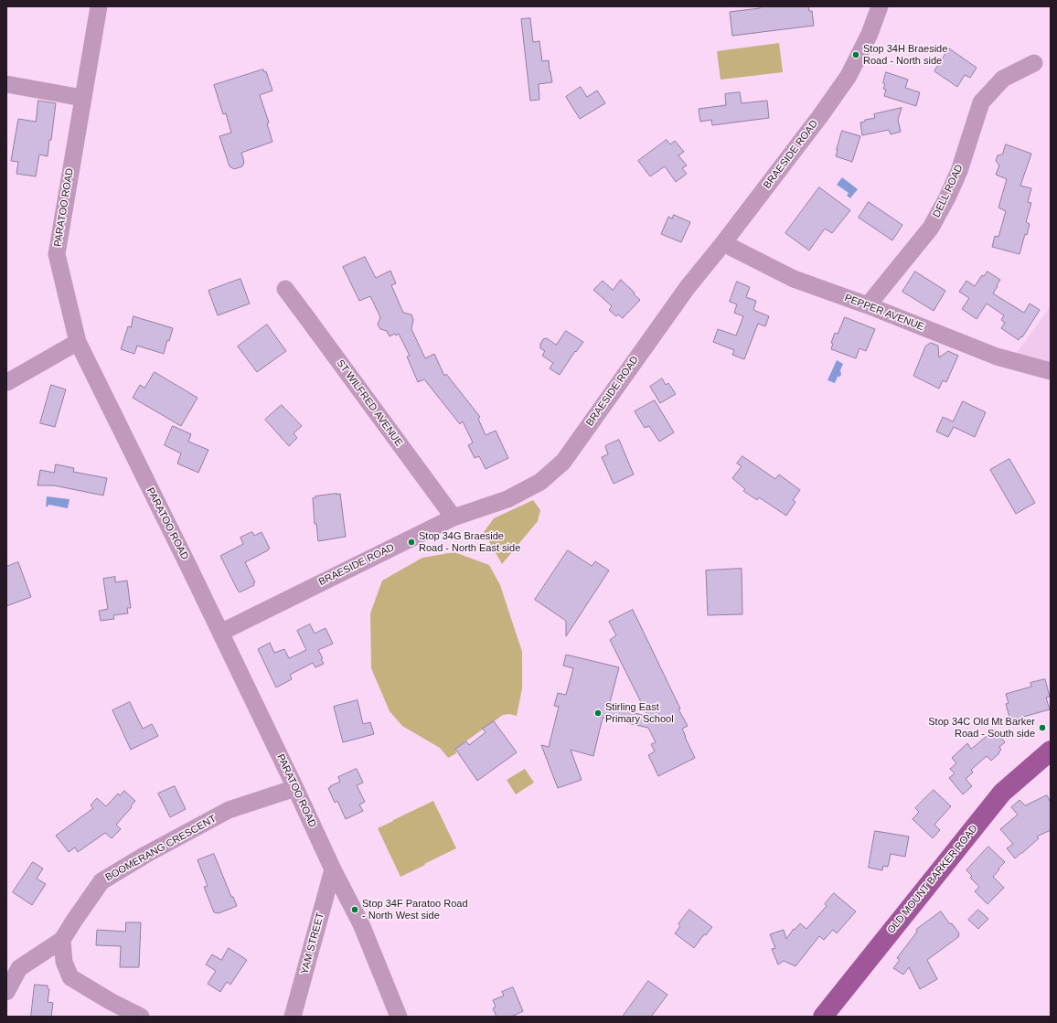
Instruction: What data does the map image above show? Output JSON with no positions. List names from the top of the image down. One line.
{"streets":{"main road":["OLD MOUNT BARKER ROAD"],"street":["BRAESIDE ROAD","DELL ROAD","PARATOO ROAD","PEPPER AVENUE","ST WILFRED AVENUE","BOOMERANG CRESCENT","YAM STREET"]},"crossings":[["BRAESIDE ROAD","PARATOO ROAD"],["BRAESIDE ROAD","PEPPER AVENUE"],["BRAESIDE ROAD","ST WILFRED AVENUE"],["DELL ROAD","PEPPER AVENUE"],["PARATOO ROAD","BOOMERANG CRESCENT"],["PARATOO ROAD","YAM STREET"]],"places":["Stop 34H Braeside Road - North side","Stop 34G Braeside Road - North East side","Stirling East Primary School","Stop 34C Old Mt Barker Road - South side","Stop 34F Paratoo Road - North West side"]}
